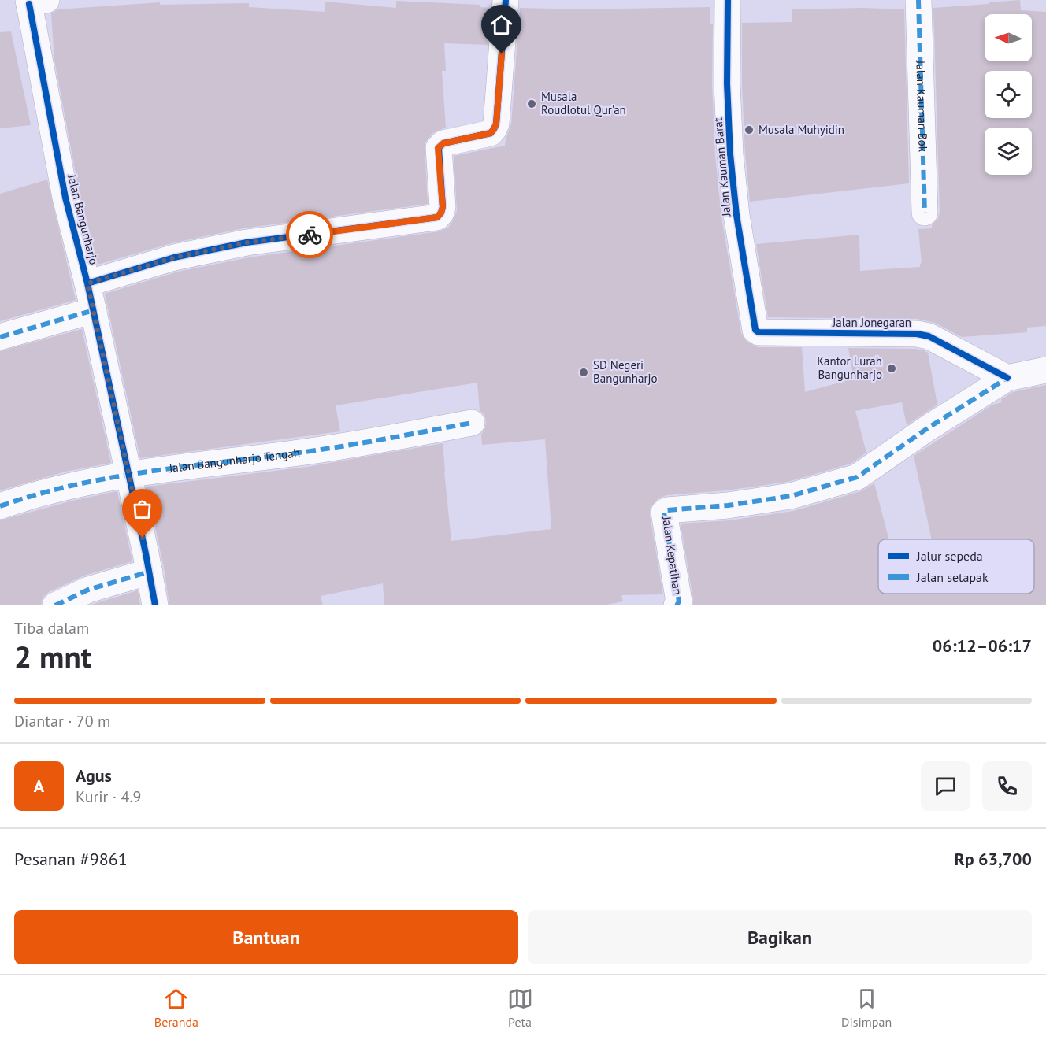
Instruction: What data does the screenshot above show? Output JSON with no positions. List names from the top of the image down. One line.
{"streets":{"street":["Jalan Kauman Bok","Jalan Kauman Barat","Jalan Bangunharjo","Jalan Jonegaran","Jalan Bangunharjo Tengah","Jalan Kepatihan"]},"crossings":[["Jalan Kauman Barat","Jalan Jonegaran"],["Jalan Bangunharjo","Jalan Bangunharjo Tengah"],["Jalan Jonegaran","Jalan Kepatihan"]],"places":["Musala Roudlotul Qur'an","Musala Muhyidin","Kantor Lurah Bangunharjo","SD Negeri Bangunharjo"],"legend":["Jalur sepeda","Jalan setapak"],"north":"left","page":{"heading":["2 mnt","Tiba dalam","06:12–06:17"],"panel":["Agus","Kurir · 4.9","Pesanan #9861","Rp 63,700"],"bar":"Diantar · 70 m","round":"A","buttons":["Bantuan","Bagikan"],"tabs":["Beranda","Peta","Disimpan"]}}
